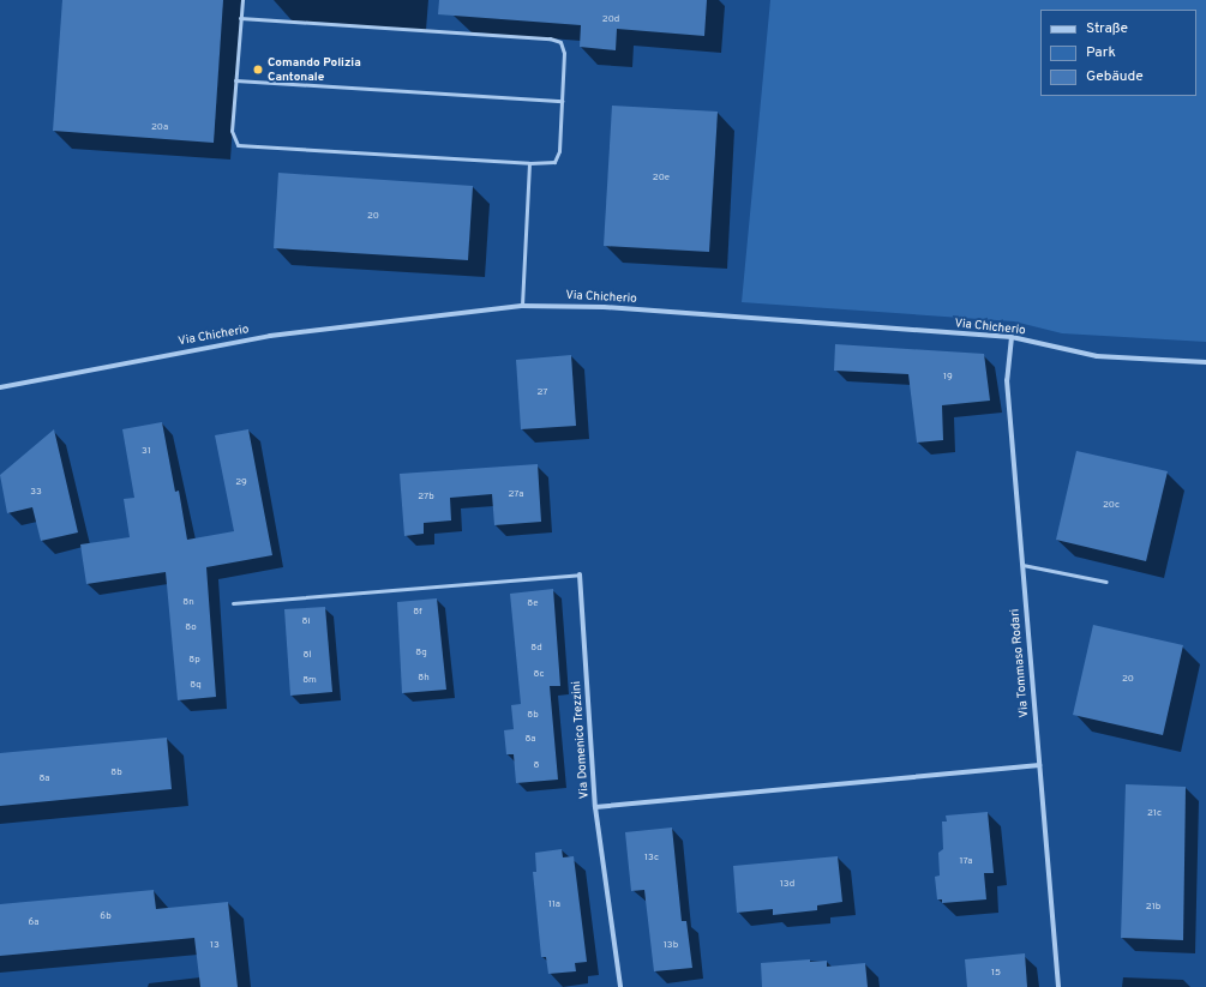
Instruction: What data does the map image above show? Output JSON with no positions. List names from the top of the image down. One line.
{"streets":{"street":["Via Chicherio","Via Tommaso Rodari","Via Domenico Trezzini"]},"crossings":[["Via Chicherio","Via Tommaso Rodari"],["Via Tommaso Rodari","Via Domenico Trezzini"]],"places":["Comando Polizia Cantonale"],"house_numbers":["20d","20a","20e","20","19","27","31","29","33","27a","27b","20c","8n","8e","8f","8i","8o","8d","8g","8l","8p","8c","8h","20","8m","8q","8b","8a","8","8b","8a","21c","13c","17a","13d","11a","21b","6b","6a","13","13b","15"],"legend":["Straße","Park","Gebäude"]}
